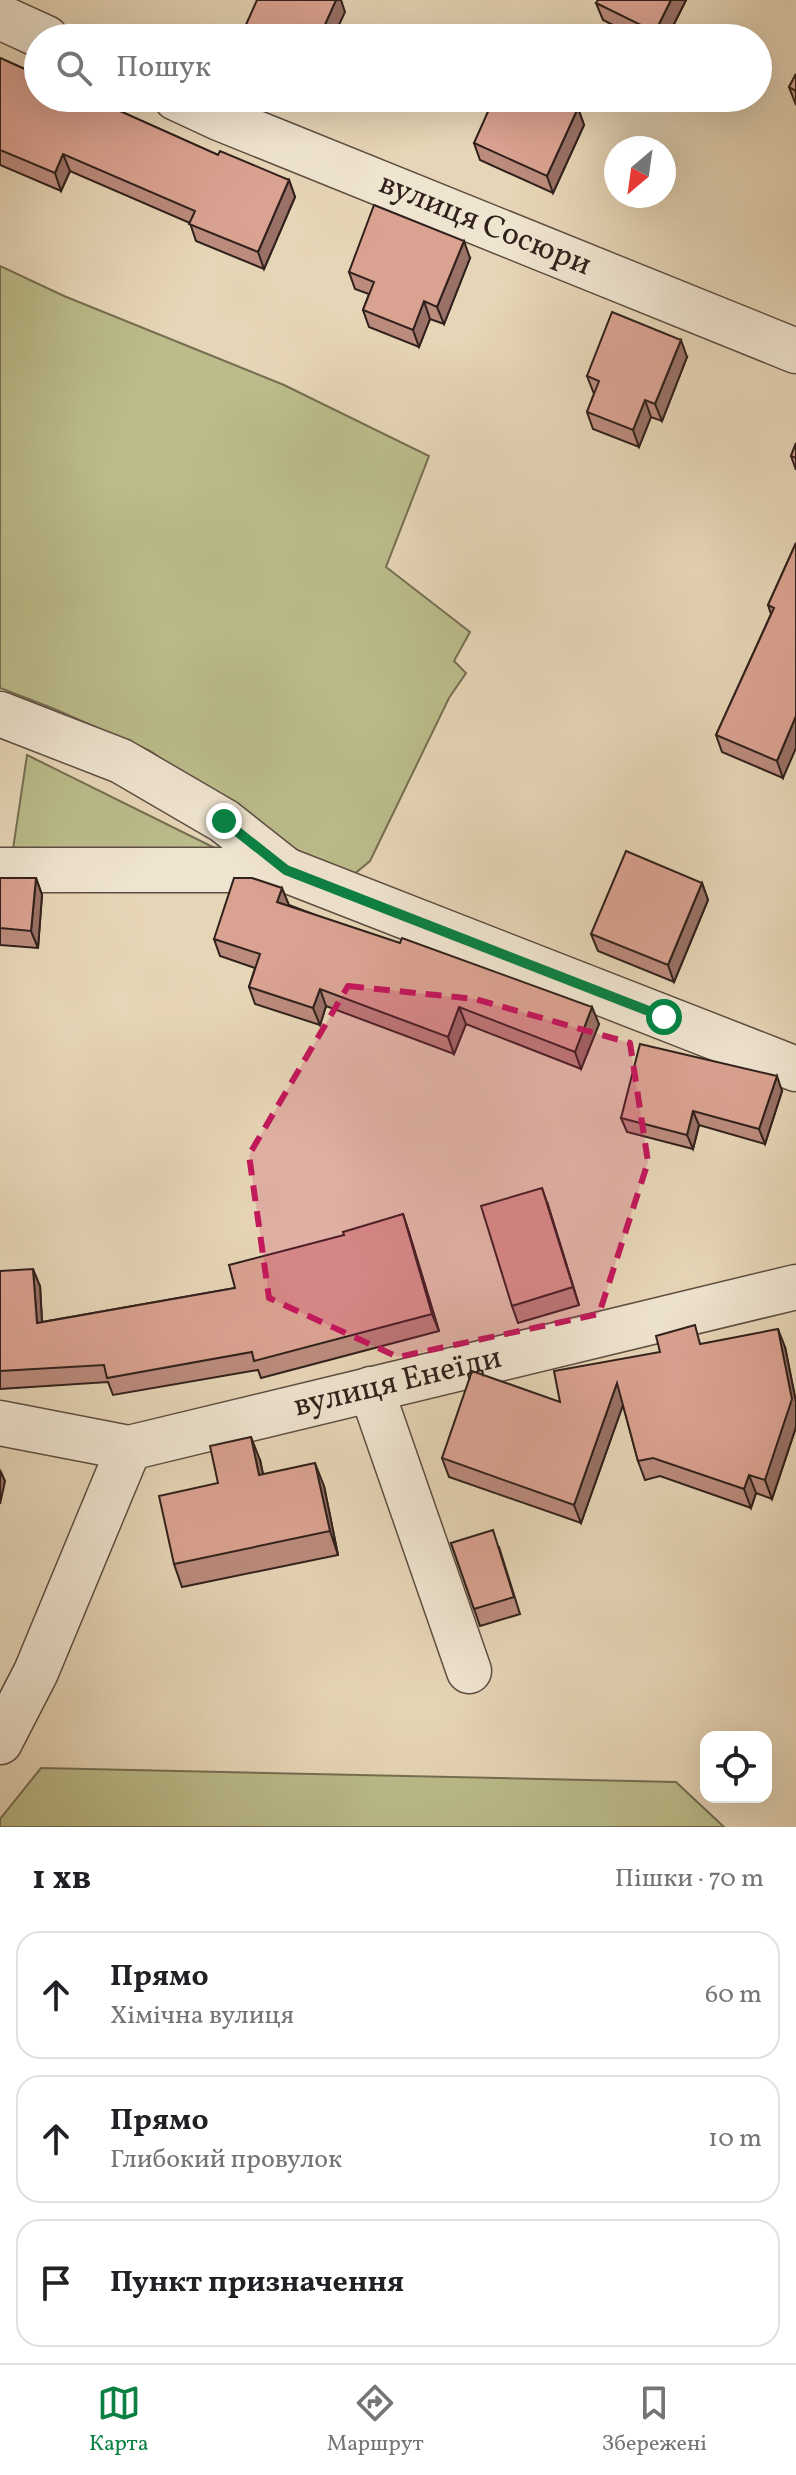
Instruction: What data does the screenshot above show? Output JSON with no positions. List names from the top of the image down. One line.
{"streets":{"street":["вулиця Сосюри","вулиця Енеїди"]},"north":"bottom left","page":{"search":"Пошук","heading":["1 хв","Пішки · 70 m"],"list":[["Прямо","Хімічна вулиця","60 m"],["Прямо","Глибокий провулок","10 m"],"Пункт призначення"],"nav":["Карта","Маршрут","Збережені"]}}
